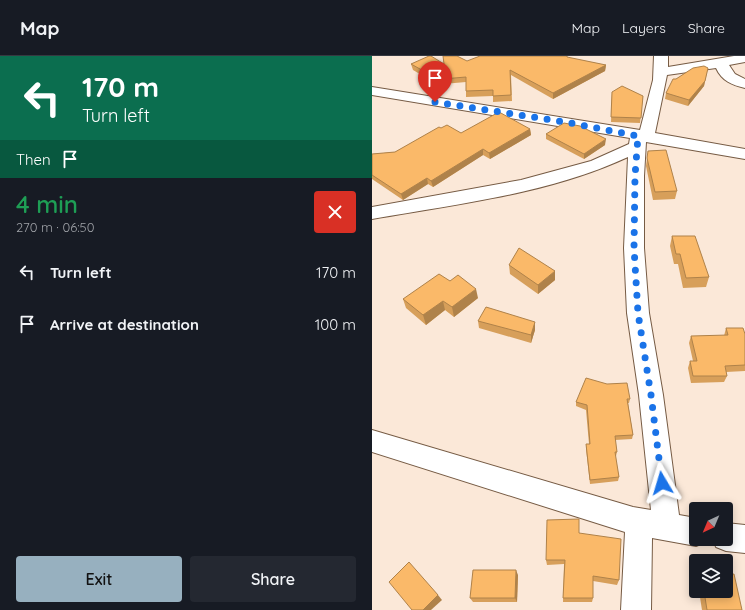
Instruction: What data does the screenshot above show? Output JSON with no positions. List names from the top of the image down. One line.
{"north":"bottom left","page":{"header":"Map","nav":["Map","Layers","Share"],"turn":["170 m","Turn left"],"then":"Then","heading":["4 min","270 m · 06:50"],"list":[{"name":"Turn left","value":"170 m"},{"name":"Arrive at destination","value":"100 m"}],"buttons":["Exit","Share"]}}
